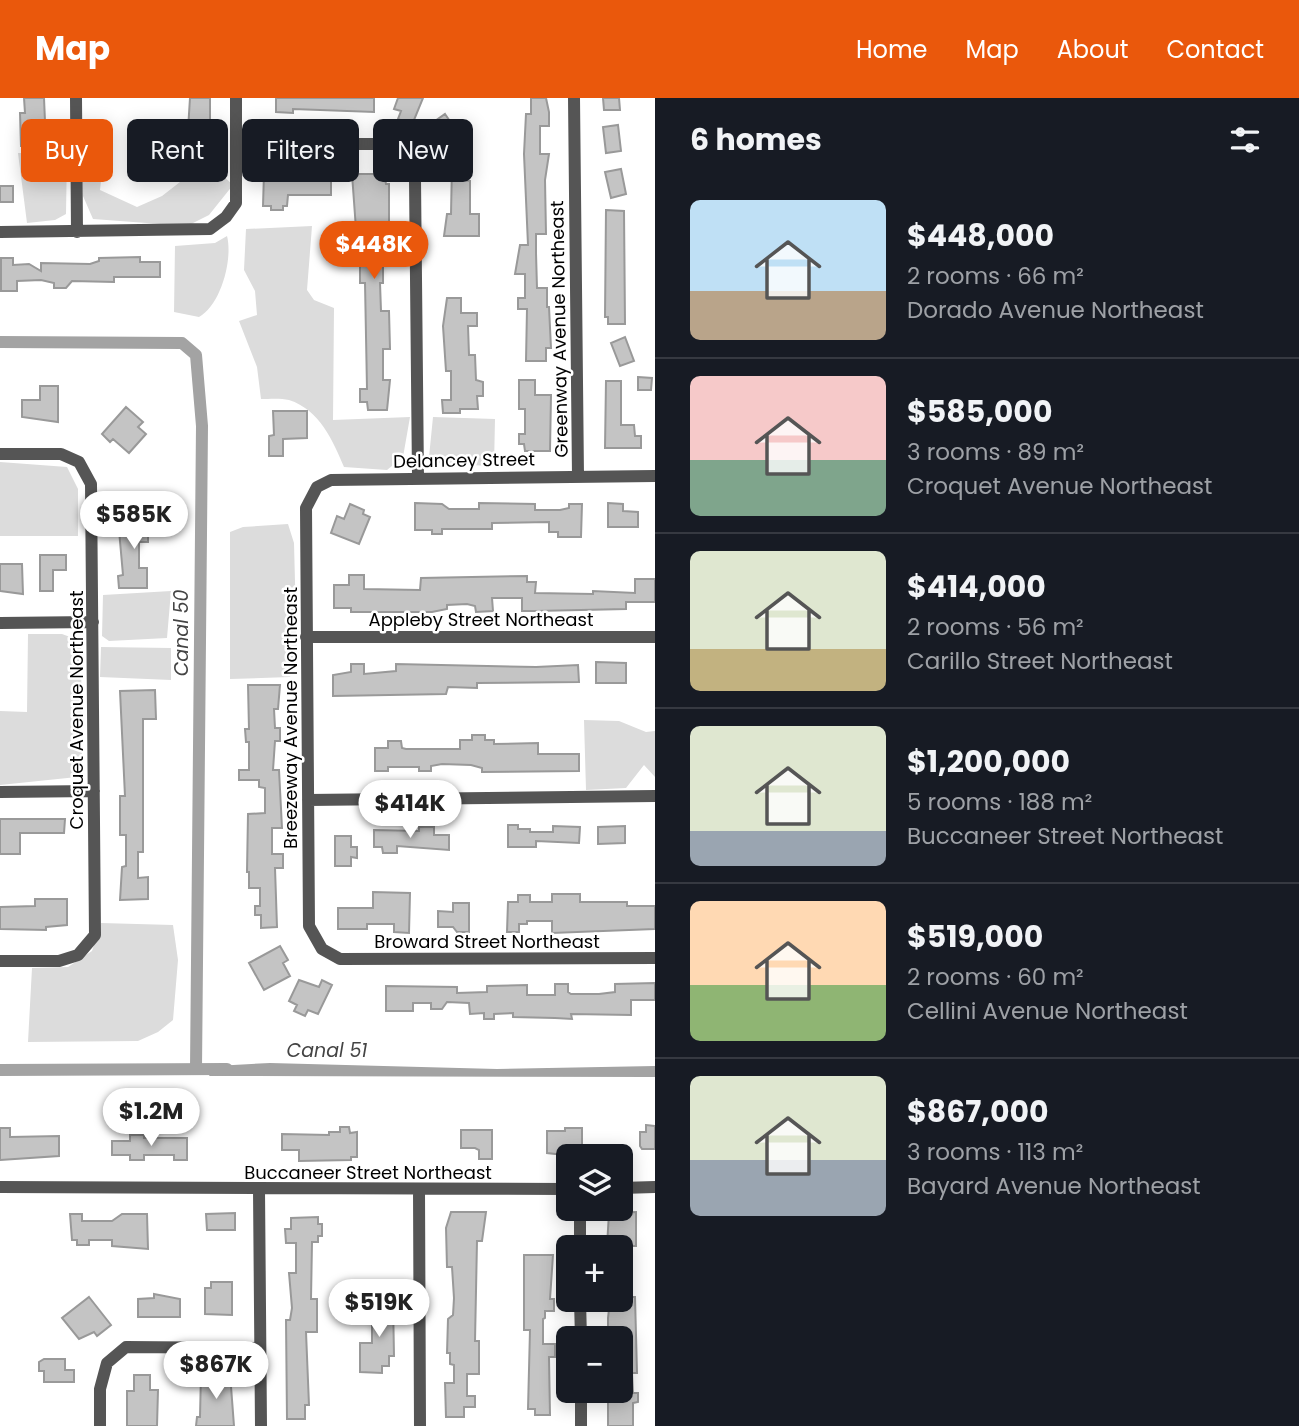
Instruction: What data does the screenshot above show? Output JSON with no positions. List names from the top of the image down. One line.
{"streets":{"street":["Greenway Avenue Northeast","Delancey Street","Appleby Street Northeast","Croquet Avenue Northeast","Breezeway Avenue Northeast","Broward Street Northeast","Buccaneer Street Northeast"]},"crossings":[["Greenway Avenue Northeast","Delancey Street"],["Delancey Street","Breezeway Avenue Northeast"],["Appleby Street Northeast","Breezeway Avenue Northeast"],["Breezeway Avenue Northeast","Broward Street Northeast"]],"water":["Canal 50","Canal 51"],"page":{"header":"Map","nav":["Home","Map","About","Contact"],"heading":"6 homes","chip":["Buy","Rent","Filters","New"],"list":[{"name":"$448,000","note":"2 rooms · 66 m² · Dorado Avenue Northeast"},{"name":"$585,000","note":"3 rooms · 89 m² · Croquet Avenue Northeast"},{"name":"$414,000","note":"2 rooms · 56 m² · Carillo Street Northeast"},{"name":"$1,200,000","note":"5 rooms · 188 m² · Buccaneer Street Northeast"},{"name":"$519,000","note":"2 rooms · 60 m² · Cellini Avenue Northeast"},{"name":"$867,000","note":"3 rooms · 113 m² · Bayard Avenue Northeast"}],"price":["$448K","$585K","$414K","$1.2M","$519K","$867K"],"map_buttons":["+","−"]}}
